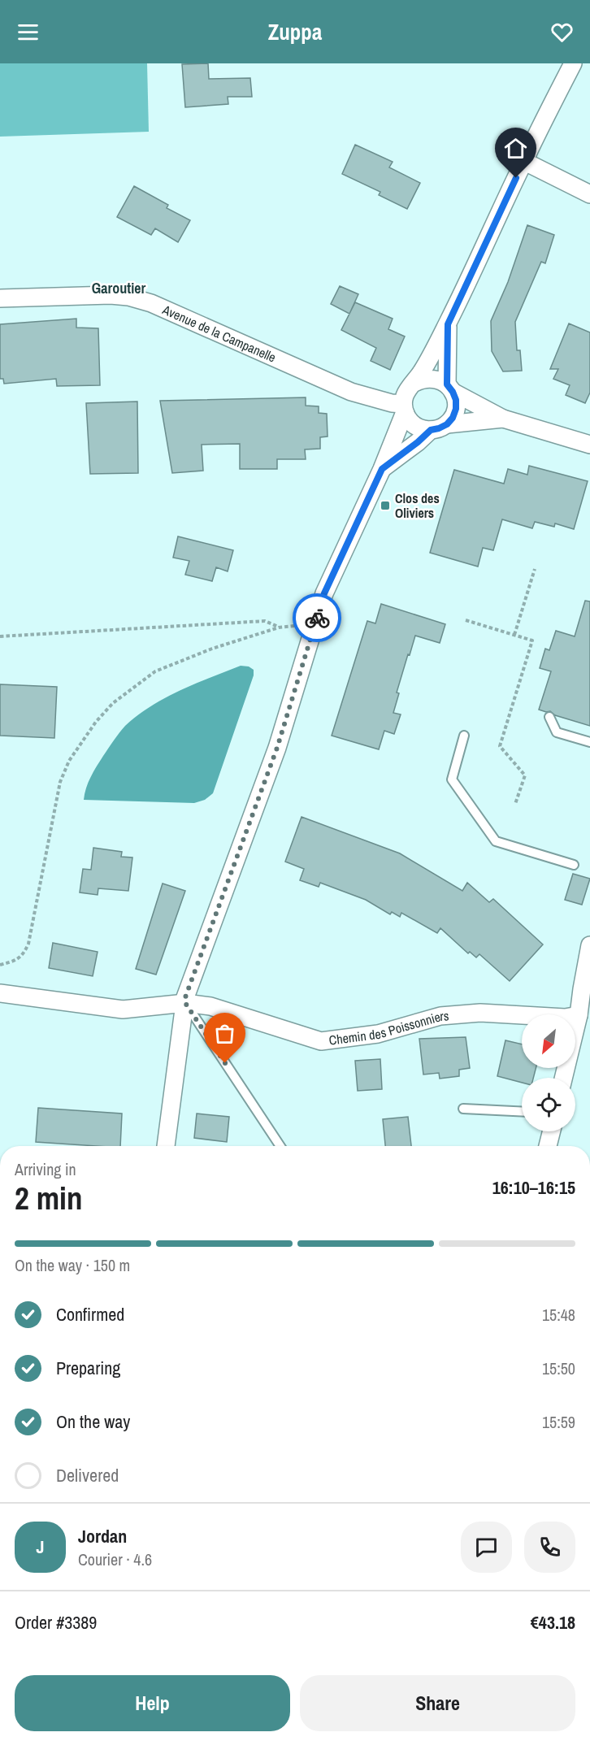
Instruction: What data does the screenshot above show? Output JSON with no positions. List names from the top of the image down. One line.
{"streets":{"street":["Avenue de la Campanelle","Chemin des Poissonniers"]},"districts":["Garoutier"],"places":{"transit":["Clos des Oliviers"]},"north":"bottom left","page":{"header":"Zuppa","heading":["2 min","Arriving in","16:10–16:15"],"panel":["Jordan","Courier · 4.6","Order #3389","€43.18"],"bar":"On the way · 150 m","list":[["Confirmed","15:48"],["Preparing","15:50"],["On the way","15:59"],"Delivered"],"round":"J","buttons":["Help","Share"]}}
